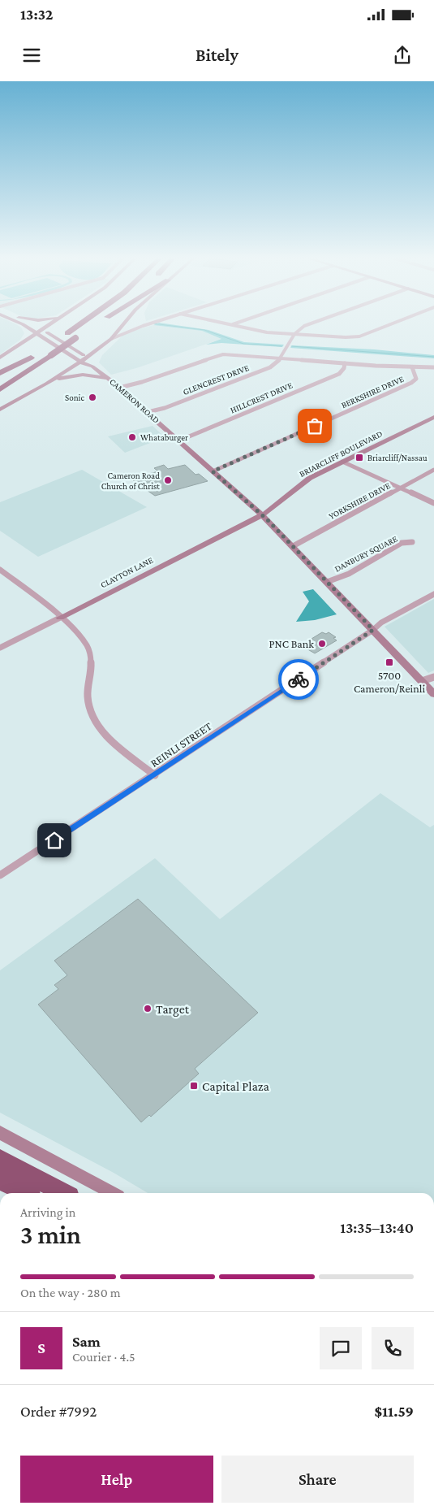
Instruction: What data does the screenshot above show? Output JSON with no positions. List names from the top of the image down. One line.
{"streets":{"main road":["CAMERON ROAD","BRIARCLIFF BOULEVARD","CLAYTON LANE"],"street":["GLENCREST DRIVE","BERKSHIRE DRIVE","HILLCREST DRIVE","YORKSHIRE DRIVE","DANBURY SQUARE","REINLI STREET"]},"crossings":[["GLENCREST DRIVE","CAMERON ROAD"],["BERKSHIRE DRIVE","CAMERON ROAD"],["HILLCREST DRIVE","CAMERON ROAD"],["CAMERON ROAD","BRIARCLIFF BOULEVARD"],["CAMERON ROAD","YORKSHIRE DRIVE"],["CAMERON ROAD","DANBURY SQUARE"],["CAMERON ROAD","CLAYTON LANE"],["CAMERON ROAD","REINLI STREET"],["BRIARCLIFF BOULEVARD","CLAYTON LANE"]],"places":{"other":["Sonic","Whataburger","Cameron Road Church of Christ","PNC Bank","Target"],"transit":["Briarcliff/Nassau","5700 Cameron/Reinli","Capital Plaza"]},"page":{"status":"13:32","header":"Bitely","heading":["3 min","Arriving in","13:35–13:40"],"panel":["Sam","Courier · 4.5","Order #7992","$11.59"],"bar":"On the way · 280 m","round":"S","buttons":["Help","Share"]}}
